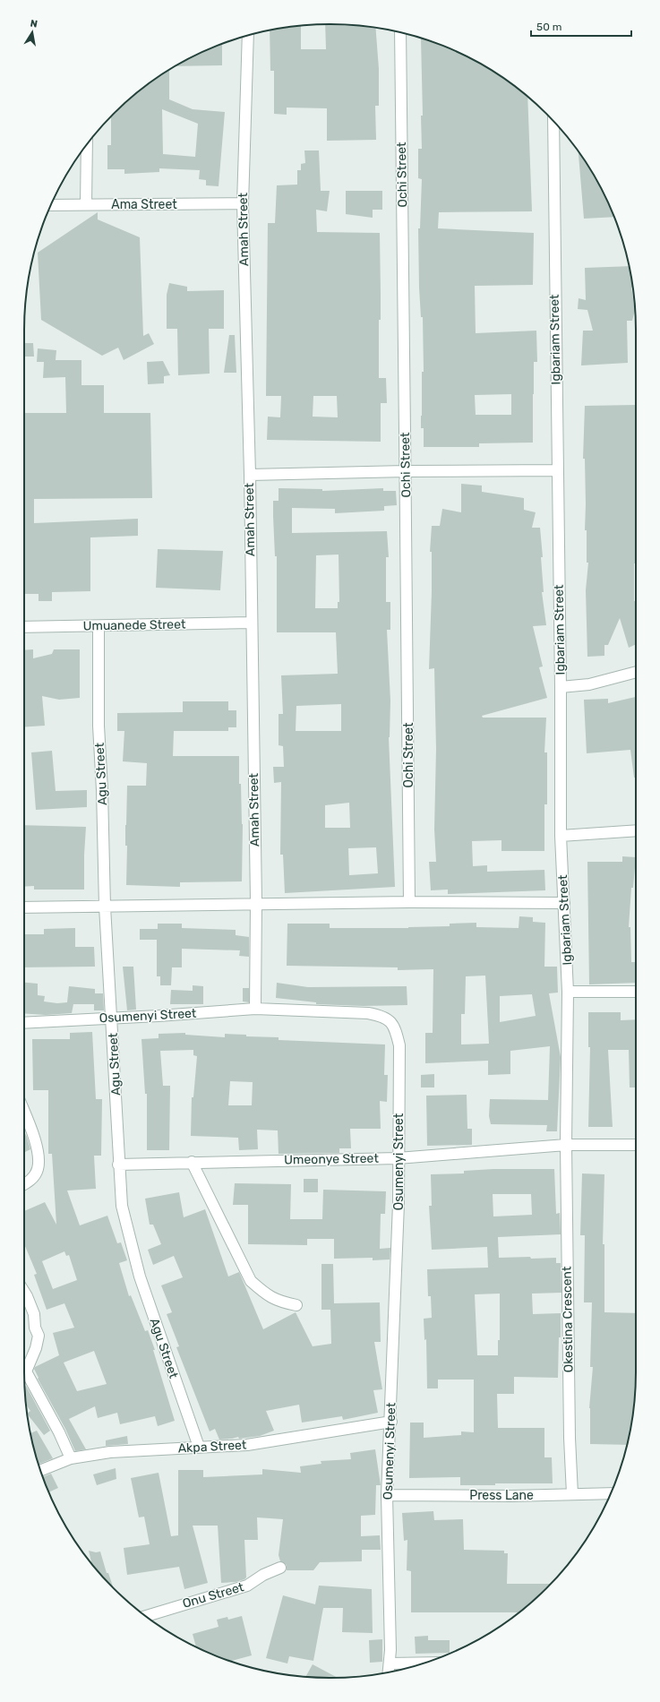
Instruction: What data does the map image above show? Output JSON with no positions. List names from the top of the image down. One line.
{"streets":{"street":["Ochi Street","Ama Street","Amah Street","Igbariam Street","Umuanede Street","Agu Street","Osumenyi Street","Umeonye Street","Okestina Crescent","Akpa Street","Press Lane","Onu Street"]},"crossings":[["Ama Street","Amah Street"],["Amah Street","Umuanede Street"],["Amah Street","Osumenyi Street"],["Igbariam Street","Umeonye Street"],["Igbariam Street","Okestina Crescent"],["Umuanede Street","Agu Street"],["Agu Street","Osumenyi Street"],["Agu Street","Umeonye Street"],["Agu Street","Akpa Street"],["Osumenyi Street","Umeonye Street"],["Osumenyi Street","Akpa Street"],["Osumenyi Street","Press Lane"],["Umeonye Street","Okestina Crescent"],["Okestina Crescent","Press Lane"]],"scale_bar":"50 m","north":"top"}
